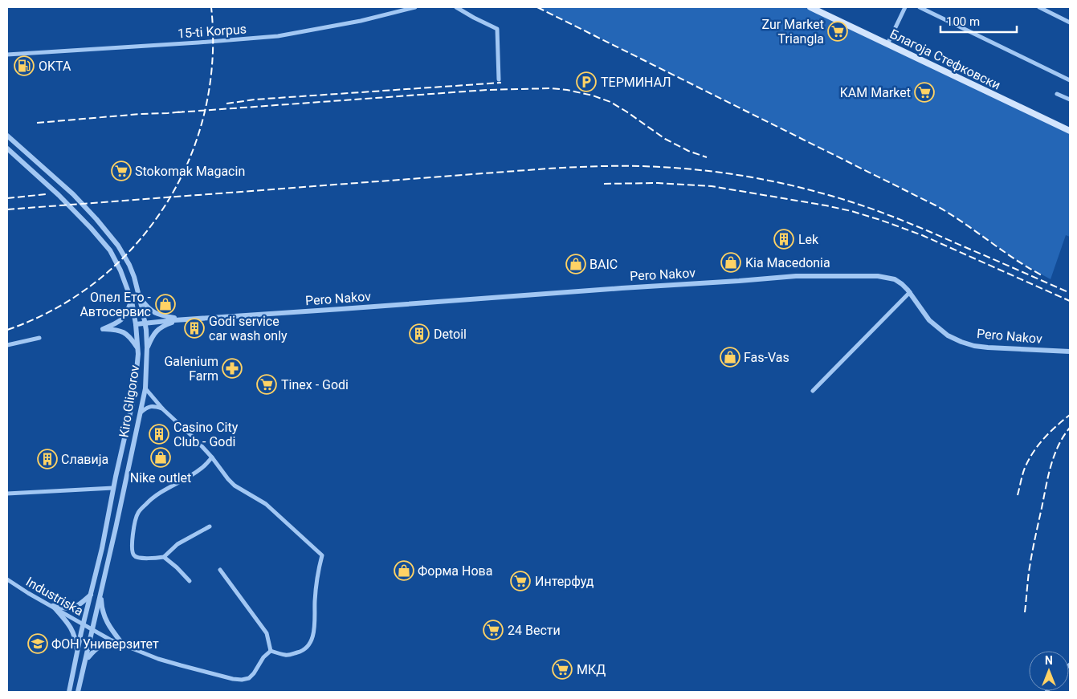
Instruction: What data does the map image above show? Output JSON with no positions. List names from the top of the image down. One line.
{"streets":{"main road":["Благоја Стефковски"],"street":["15-ti Korpus","Pero Nakov","Kiro Gligorov","Industriska"]},"crossings":[["Kiro Gligorov","Industriska"]],"places":{"supermarket":["Zur Market Triangla","KAM Market","Stokomak Magacin","Tinex - Godi","Интерфуд","24 Вести","МКД"],"fuel station":["OKTA"],"parking":["ТЕРМИНАЛ"],"building":["Lek","Godi service car wash only","Detoil","Casino City Club - Godi","Славија"],"shop":["Kia Macedonia","BAIC","Опел Ето - Автосервис","Fas-Vas","Nike outlet","Форма Нова"],"pharmacy":["Galenium Farm"],"school or university":["ФОН Универзитет"]},"scale_bar":"100 m","north":"top"}
